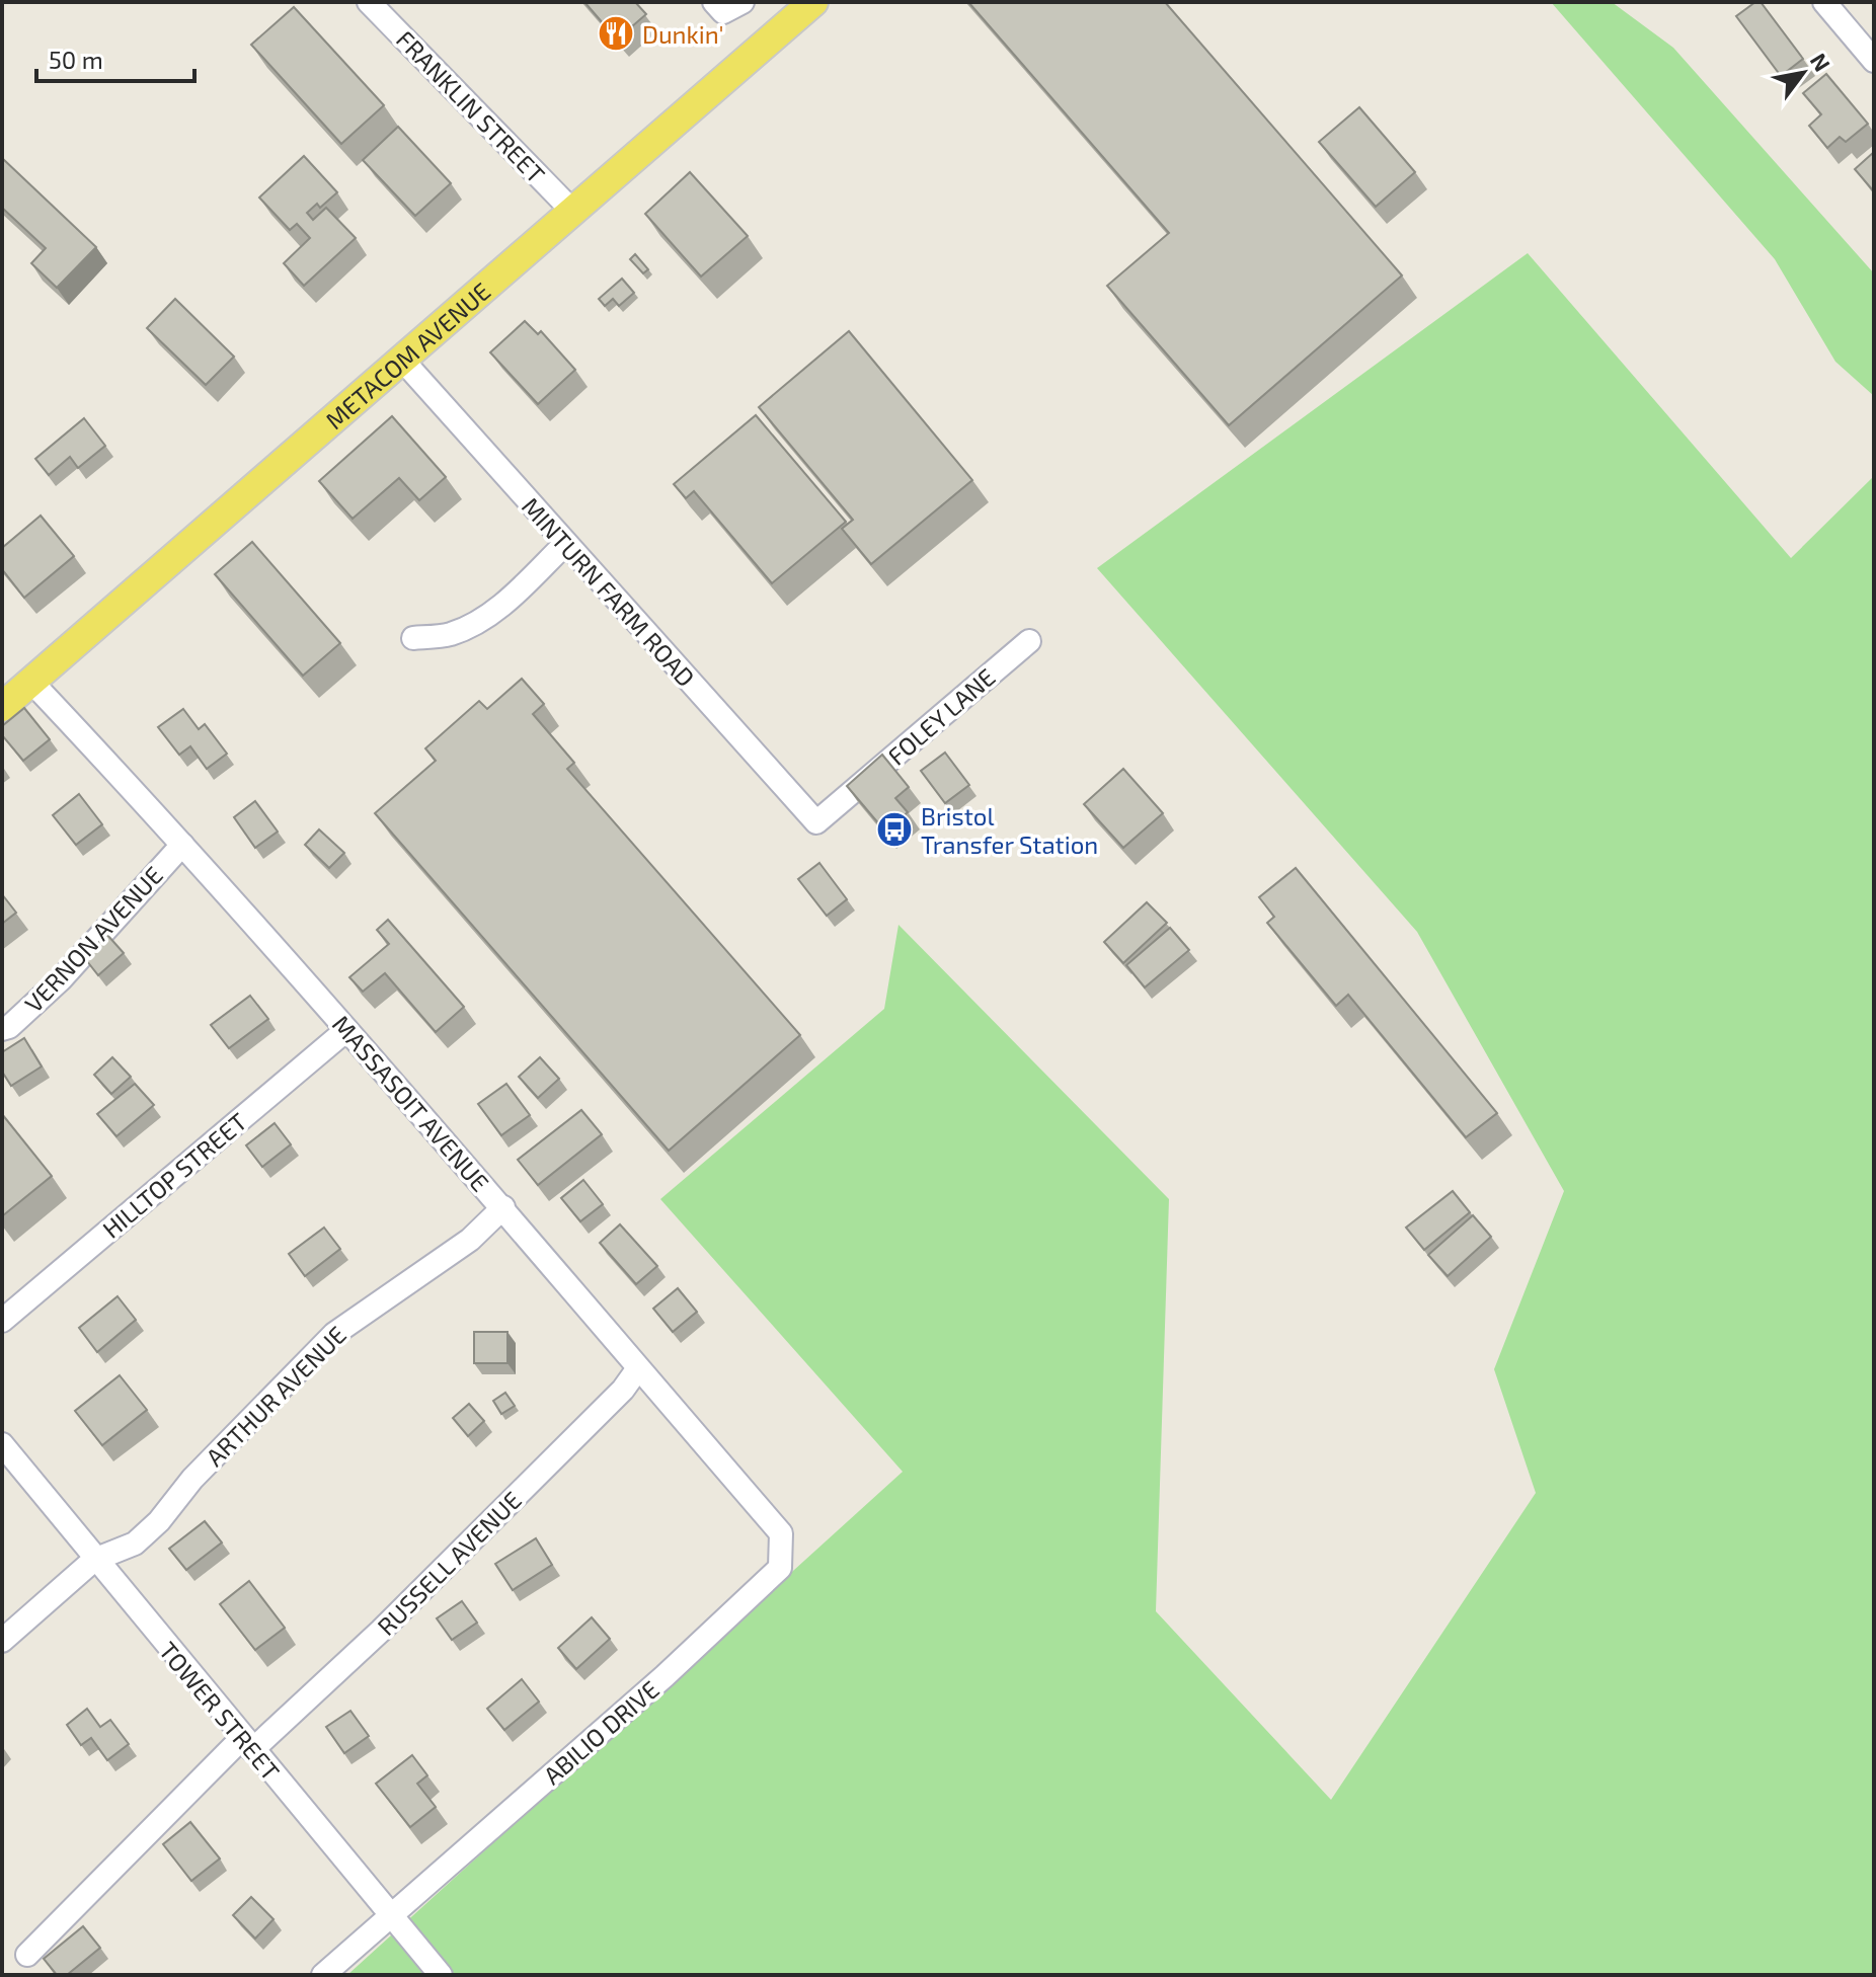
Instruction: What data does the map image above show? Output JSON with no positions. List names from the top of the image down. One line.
{"streets":{"main road":["METACOM AVENUE"],"street":["FRANKLIN STREET","MINTURN FARM ROAD","FOLEY LANE","VERNON AVENUE","MASSASOIT AVENUE","HILLTOP STREET","ARTHUR AVENUE","RUSSELL AVENUE","TOWER STREET","ABILIO DRIVE"]},"crossings":[["FRANKLIN STREET","METACOM AVENUE"],["METACOM AVENUE","MINTURN FARM ROAD"],["METACOM AVENUE","MASSASOIT AVENUE"],["MINTURN FARM ROAD","FOLEY LANE"],["VERNON AVENUE","MASSASOIT AVENUE"],["MASSASOIT AVENUE","HILLTOP STREET"],["MASSASOIT AVENUE","ARTHUR AVENUE"],["MASSASOIT AVENUE","RUSSELL AVENUE"],["MASSASOIT AVENUE","ABILIO DRIVE"],["ARTHUR AVENUE","TOWER STREET"],["RUSSELL AVENUE","TOWER STREET"],["TOWER STREET","ABILIO DRIVE"]],"places":{"restaurant":["Dunkin'"],"bus stop":["Bristol Transfer Station"]},"scale_bar":"50 m","north":"top right"}
